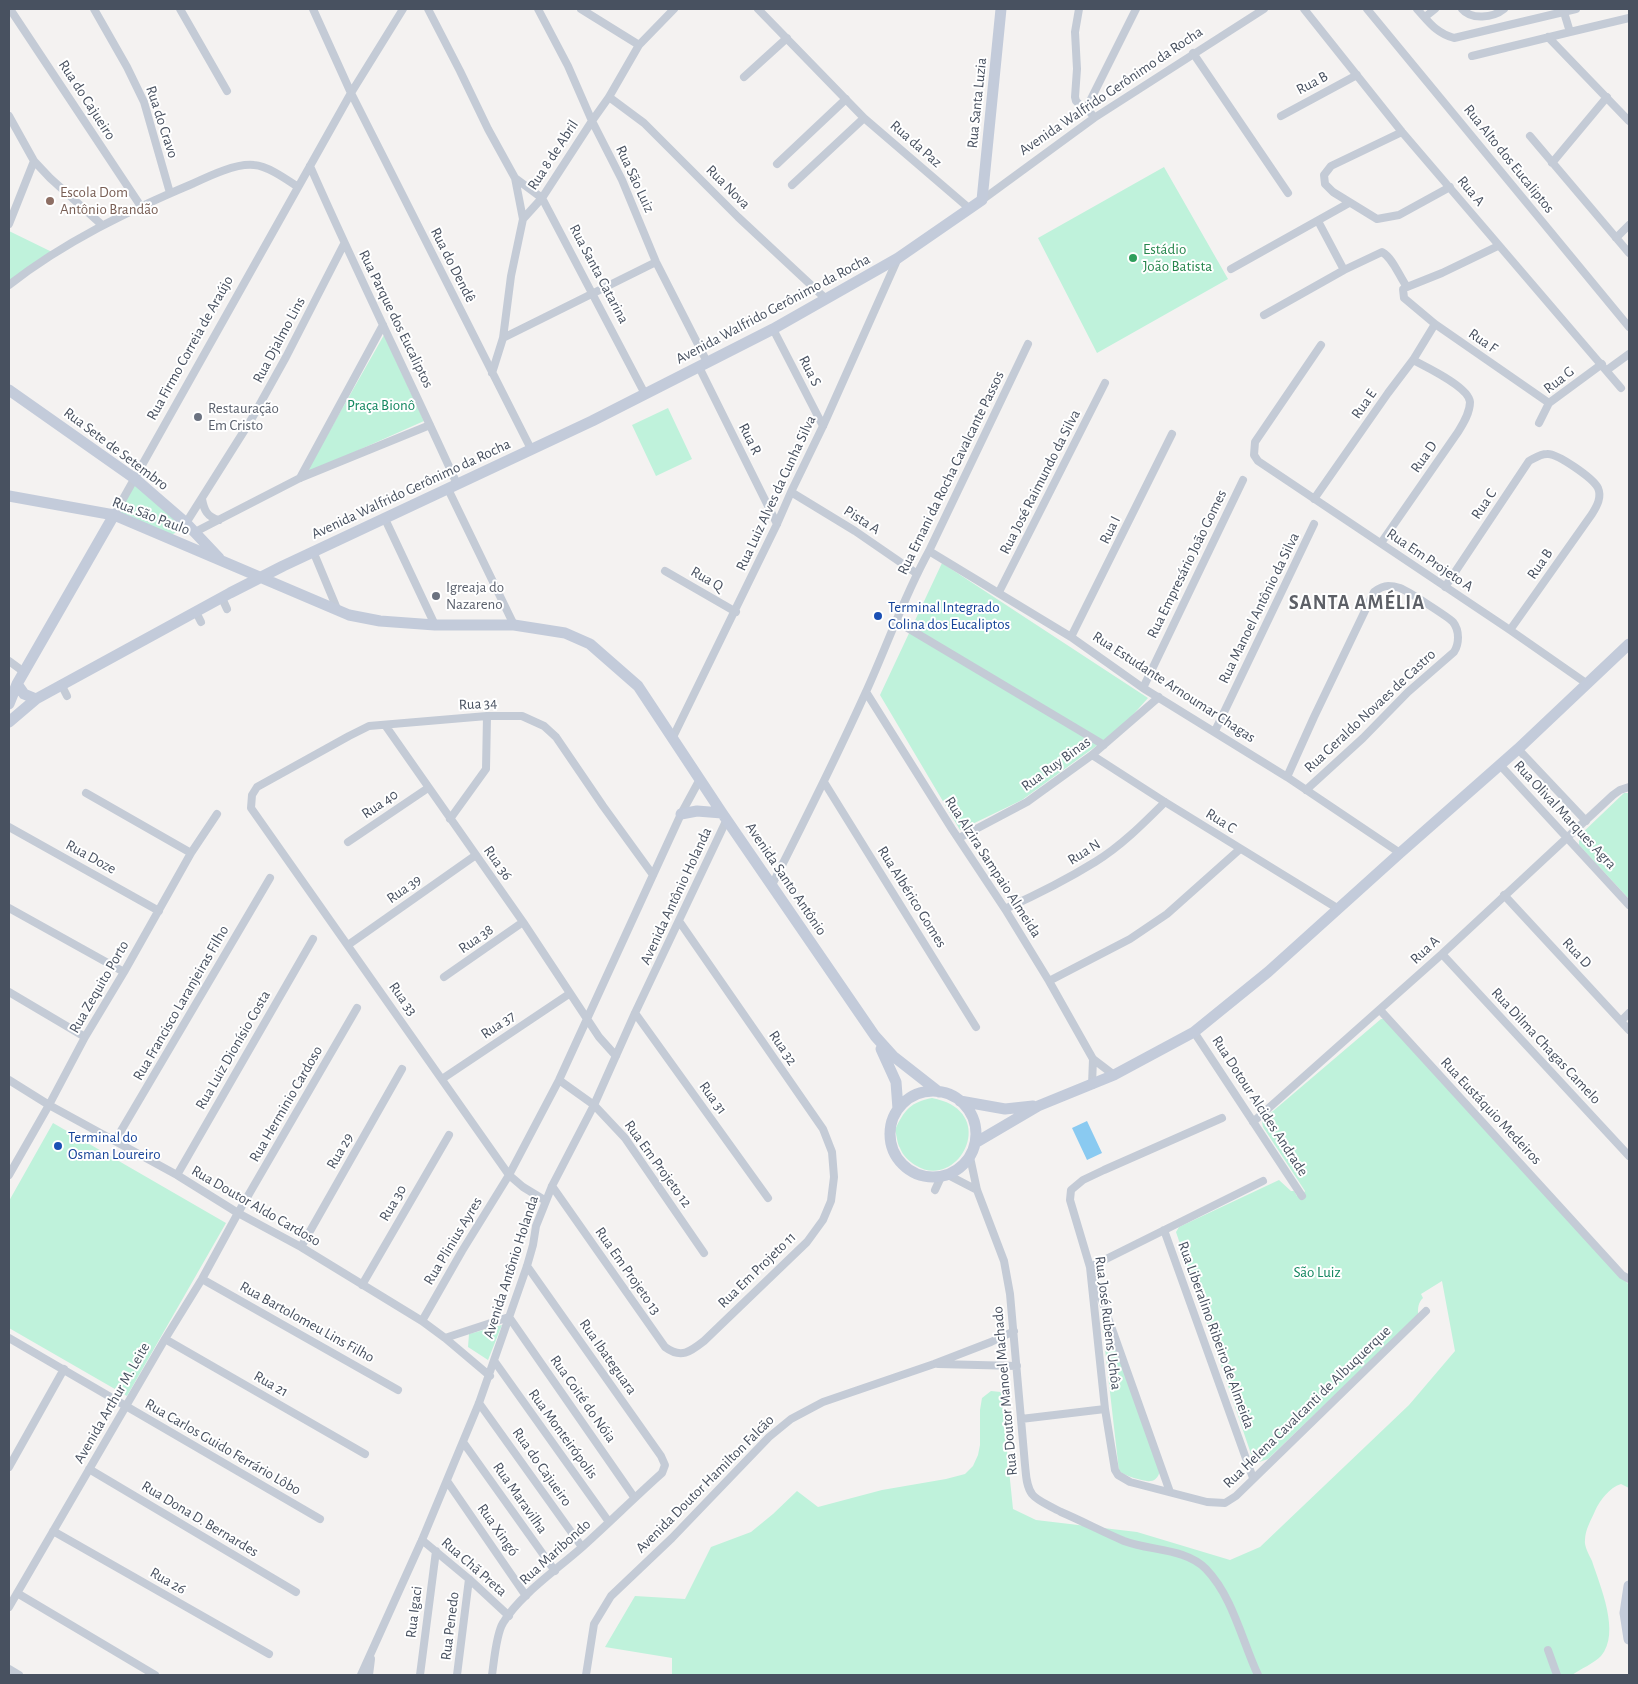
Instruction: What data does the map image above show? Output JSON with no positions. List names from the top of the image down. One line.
{"streets":{"street":["Rua B","Avenida Walfrido Gerônimo da Rocha","Rua do Cajueiro","Rua Santa Luzia","Rua do Cravo","Rua da Paz","Rua 8 de Abril","Rua Alto dos Eucaliptos","Rua São Luiz","Rua Nova","Rua A","Rua do Dendê","Rua Santa Catarina","Rua Parque dos Eucaliptos","Rua Djalmo Lins","Rua F","Rua Firmo Correia de Araújo","Rua S","Rua G","Rua E","Rua R","Rua Sete de Setembro","Rua D","Rua Ernani da Rocha Cavalcante Passos","Rua José Raimundo da Silva","Rua Luiz Alves da Cunha Silva","Rua C","Rua São Paulo","Pista A","Rua I","Rua Em Projeto A","Rua Empresário João Gomes","Rua Q","Rua Manoel Antônio da Silva","Rua Estudante Arnoumar Chagas","Rua 34","Rua Geraldo Novaes de Castro","Rua Ruy Binas","Rua 40","Rua Olival Marques Agra","Rua N","Rua Doze","Rua 36","Rua Alzira Sampaio Almeida","Avenida Santo Antônio","Rua 39","Avenida Antônio Holanda","Rua Albérico Gomes","Rua 38","Rua Zequito Porto","Rua 33","Rua Francisco Laranjeiras Filho","Rua 37","Rua Dilma Chagas Camelo","Rua 32","Rua Luiz Dionísio Costa","Rua 31","Rua Herminio Cardoso","Rua Dotour Alcides Andrade","Rua Eustáquio Medeiros","Rua 29","Rua Em Projeto 12","Rua 30","Rua Doutor Aldo Cardoso","Rua Plinius Ayres","Rua Em Projeto 11","Rua Em Projeto 13","Rua Bartolomeu Lins Filho","Rua José Rubens Uchôa","Rua Liberalino Ribeiro de Almeida","Rua Ibateguara","Rua 21","Rua Doutor Manoel Machado","Rua Coité do Nóia","Avenida Arthur M. Leite","Rua Helena Cavalcanti de Albuquerque","Rua Monteirópolis","Rua Carlos Guido Ferrário Lôbo","Avenida Doutor Hamilton Falcão","Rua Maravilha","Rua Dona D. Bernardes","Rua Xingó","Rua Maribondo","Rua Chã Preta","Rua 26","Rua Igaci","Rua Penedo"]},"crossings":[["Rua B","Rua A"],["Rua B","Rua C"],["Rua B","Rua Em Projeto A"],["Avenida Walfrido Gerônimo da Rocha","Rua Santa Luzia"],["Avenida Walfrido Gerônimo da Rocha","Rua da Paz"],["Avenida Walfrido Gerônimo da Rocha","Rua São Luiz"],["Avenida Walfrido Gerônimo da Rocha","Rua Nova"],["Avenida Walfrido Gerônimo da Rocha","Rua do Dendê"],["Avenida Walfrido Gerônimo da Rocha","Rua Santa Catarina"],["Avenida Walfrido Gerônimo da Rocha","Rua Parque dos Eucaliptos"],["Avenida Walfrido Gerônimo da Rocha","Rua S"],["Avenida Walfrido Gerônimo da Rocha","Rua R"],["Avenida Walfrido Gerônimo da Rocha","Rua Luiz Alves da Cunha Silva"],["Avenida Walfrido Gerônimo da Rocha","Rua São Paulo"],["Rua do Cajueiro","Avenida Antônio Holanda"],["Rua do Cajueiro","Rua Maribondo"],["Rua 8 de Abril","Rua São Luiz"],["Rua 8 de Abril","Rua Nova"],["Rua 8 de Abril","Rua Santa Catarina"],["Rua São Luiz","Rua R"],["Rua A","Rua G"],["Rua A","Rua D"],["Rua A","Rua Olival Marques Agra"],["Rua A","Rua Dilma Chagas Camelo"],["Rua A","Rua Dotour Alcides Andrade"],["Rua A","Rua Eustáquio Medeiros"],["Rua do Dendê","Rua Firmo Correia de Araújo"],["Rua Parque dos Eucaliptos","Rua Djalmo Lins"],["Rua Parque dos Eucaliptos","Rua Firmo Correia de Araújo"],["Rua Parque dos Eucaliptos","Avenida Santo Antônio"],["Rua Djalmo Lins","Rua Sete de Setembro"],["Rua F","Rua G"],["Rua F","Rua E"],["Rua Firmo Correia de Araújo","Rua Sete de Setembro"],["Rua Firmo Correia de Araújo","Rua São Paulo"],["Rua S","Rua Luiz Alves da Cunha Silva"],["Rua E","Rua D"],["Rua E","Rua Em Projeto A"],["Rua R","Rua Luiz Alves da Cunha Silva"],["Rua Sete de Setembro","Rua São Paulo"],["Rua D","Rua Em Projeto A"],["Rua Ernani da Rocha Cavalcante Passos","Pista A"],["Rua Ernani da Rocha Cavalcante Passos","Rua Estudante Arnoumar Chagas"],["Rua Ernani da Rocha Cavalcante Passos","Rua Alzira Sampaio Almeida"],["Rua Ernani da Rocha Cavalcante Passos","Avenida Santo Antônio"],["Rua Ernani da Rocha Cavalcante Passos","Rua Albérico Gomes"],["Rua José Raimundo da Silva","Rua Estudante Arnoumar Chagas"],["Rua Luiz Alves da Cunha Silva","Pista A"],["Rua Luiz Alves da Cunha Silva","Rua Q"],["Rua Luiz Alves da Cunha Silva","Avenida Santo Antônio"],["Rua C","Rua Em Projeto A"],["Rua C","Rua Ruy Binas"],["Rua C","Rua N"],["Rua São Paulo","Avenida Santo Antônio"],["Rua I","Rua Estudante Arnoumar Chagas"],["Rua Empresário João Gomes","Rua Estudante Arnoumar Chagas"],["Rua Manoel Antônio da Silva","Rua Estudante Arnoumar Chagas"],["Rua Estudante Arnoumar Chagas","Rua Geraldo Novaes de Castro"],["Rua Estudante Arnoumar Chagas","Rua Ruy Binas"],["Rua 34","Rua 36"],["Rua 34","Rua 33"],["Rua Ruy Binas","Rua Alzira Sampaio Almeida"],["Rua 40","Rua 36"],["Rua N","Rua Alzira Sampaio Almeida"],["Rua Doze","Rua Zequito Porto"],["Rua 36","Rua 39"],["Rua 36","Avenida Antônio Holanda"],["Rua 36","Rua 38"],["Rua 36","Rua 37"],["Avenida Santo Antônio","Avenida Antônio Holanda"],["Avenida Santo Antônio","Rua Doutor Manoel Machado"],["Rua 39","Rua 33"],["Avenida Antônio Holanda","Rua 33"],["Avenida Antônio Holanda","Rua 32"],["Avenida Antônio Holanda","Rua 31"],["Avenida Antônio Holanda","Rua Em Projeto 12"],["Avenida Antônio Holanda","Rua Doutor Aldo Cardoso"],["Avenida Antônio Holanda","Rua Em Projeto 13"],["Avenida Antônio Holanda","Rua Ibateguara"],["Avenida Antônio Holanda","Rua Coité do Nóia"],["Avenida Antônio Holanda","Rua Monteirópolis"],["Avenida Antônio Holanda","Rua Maravilha"],["Avenida Antônio Holanda","Rua Xingó"],["Avenida Antônio Holanda","Rua Chã Preta"],["Rua Zequito Porto","Rua Doutor Aldo Cardoso"],["Rua 33","Rua 37"],["Rua 33","Rua Plinius Ayres"],["Rua Francisco Laranjeiras Filho","Rua Doutor Aldo Cardoso"],["Rua 32","Rua Em Projeto 11"],["Rua Luiz Dionísio Costa","Rua Doutor Aldo Cardoso"],["Rua Herminio Cardoso","Rua Doutor Aldo Cardoso"],["Rua Herminio Cardoso","Avenida Arthur M. Leite"],["Rua 29","Rua Doutor Aldo Cardoso"],["Rua 30","Rua Doutor Aldo Cardoso"],["Rua Doutor Aldo Cardoso","Rua Plinius Ayres"],["Rua Doutor Aldo Cardoso","Avenida Arthur M. Leite"],["Rua Em Projeto 11","Rua Em Projeto 13"],["Rua Bartolomeu Lins Filho","Avenida Arthur M. Leite"],["Rua José Rubens Uchôa","Rua Helena Cavalcanti de Albuquerque"],["Rua Liberalino Ribeiro de Almeida","Rua Helena Cavalcanti de Albuquerque"],["Rua Ibateguara","Rua Maribondo"],["Rua 21","Avenida Arthur M. Leite"],["Rua Doutor Manoel Machado","Avenida Doutor Hamilton Falcão"],["Rua Coité do Nóia","Rua Maribondo"],["Avenida Arthur M. Leite","Rua Carlos Guido Ferrário Lôbo"],["Avenida Arthur M. Leite","Rua Dona D. Bernardes"],["Avenida Arthur M. Leite","Rua 26"],["Rua Monteirópolis","Rua Maribondo"],["Rua Maravilha","Rua Maribondo"],["Rua Xingó","Rua Maribondo"],["Rua Maribondo","Rua Chã Preta"],["Rua Chã Preta","Rua Igaci"],["Rua Chã Preta","Rua Penedo"]],"districts":["SANTA AMÉLIA"],"parks":["Praça Bionô","São Luiz"],"places":["Escola Dom Antônio Brandão","Estádio João Batista","Restauração Em Cristo","Igreaja do Nazareno","Terminal Integrado Colina dos Eucaliptos","Terminal do Osman Loureiro"]}
